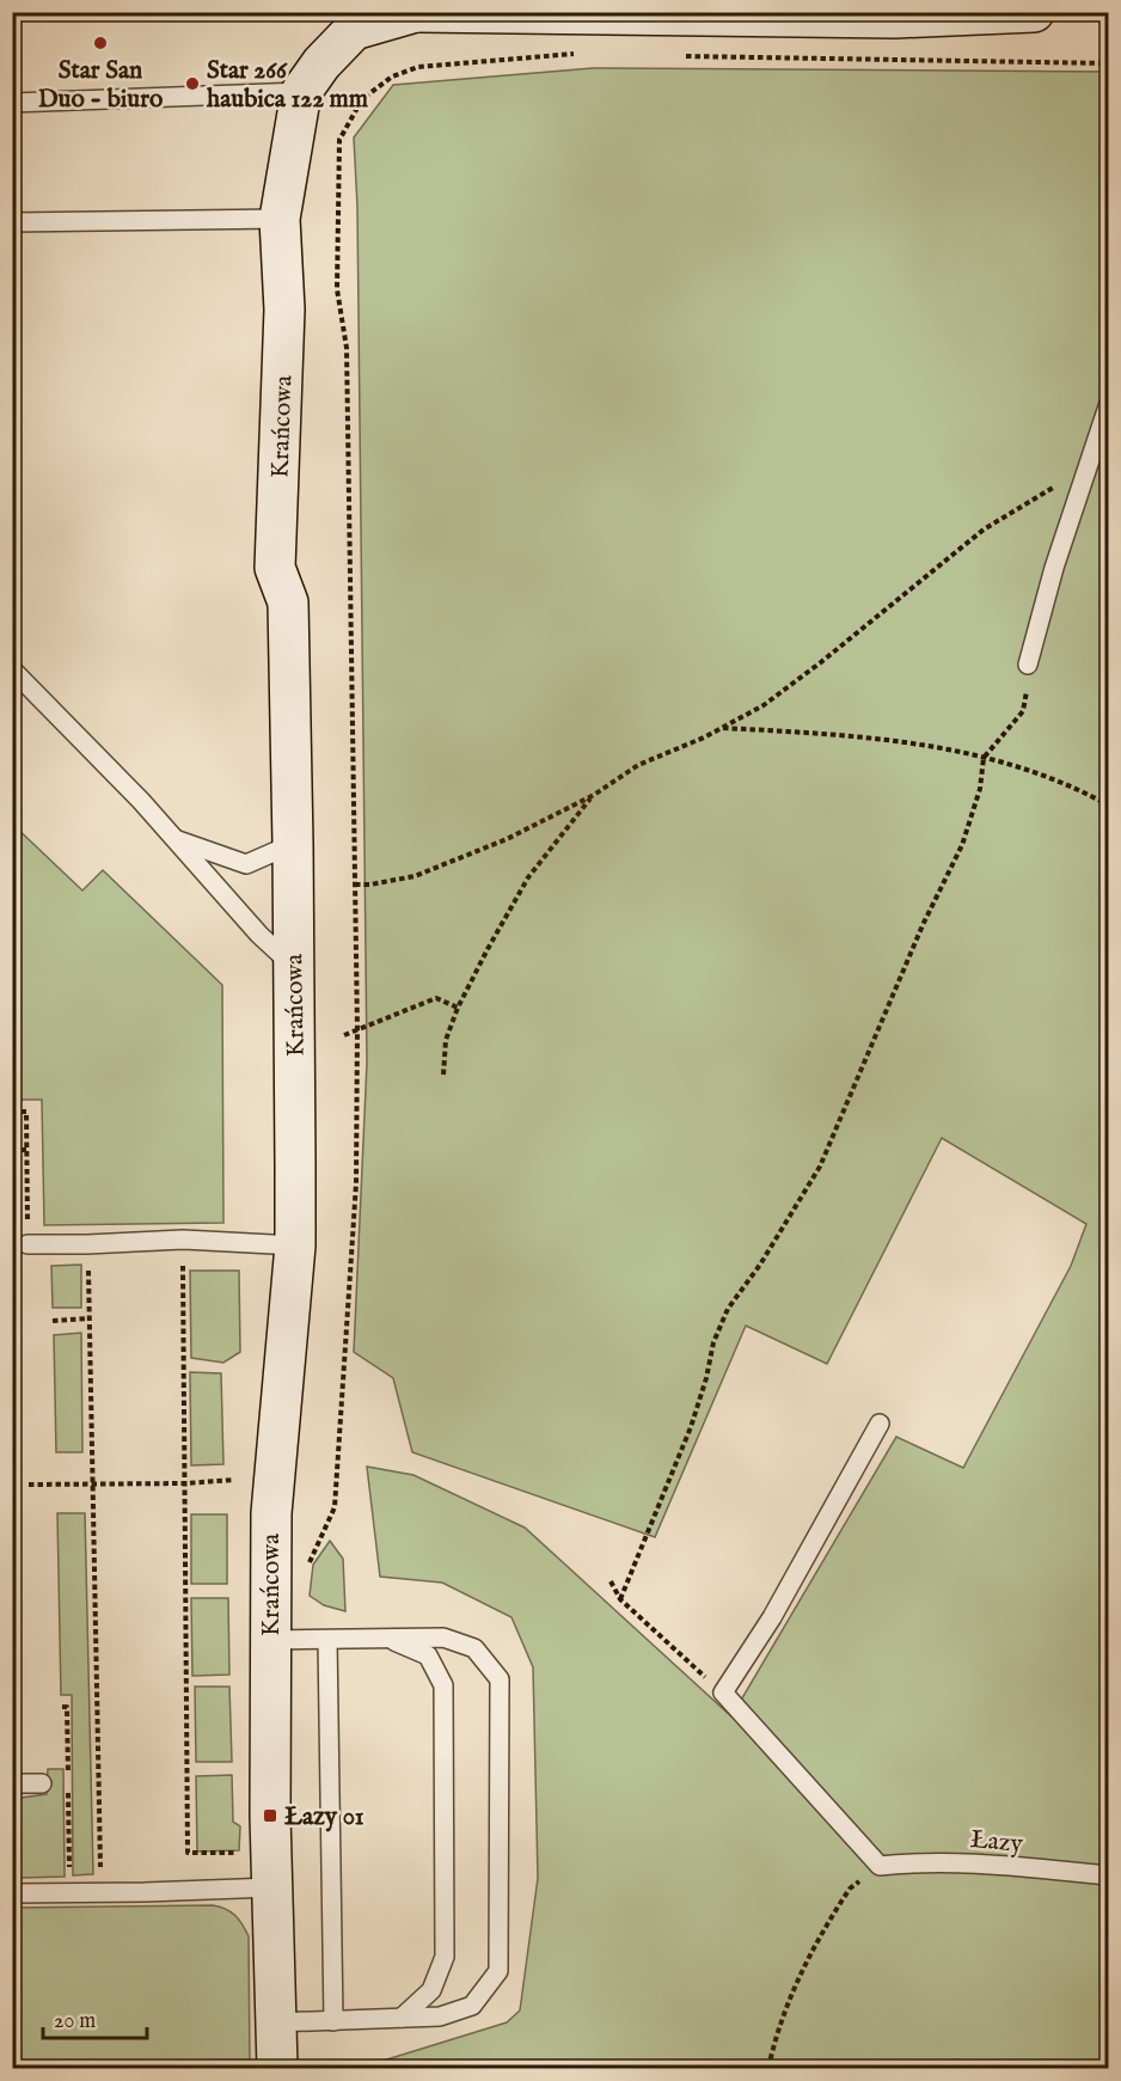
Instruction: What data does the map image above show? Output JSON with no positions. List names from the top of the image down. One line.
{"streets":{"street":["Krańcowa"],"lane":["Łazy"]},"places":{"other":["Star San Duo - biuro","Star 266 haubica 122 mm"],"transit":["Łazy 01"]},"scale_bar":"20 m"}
